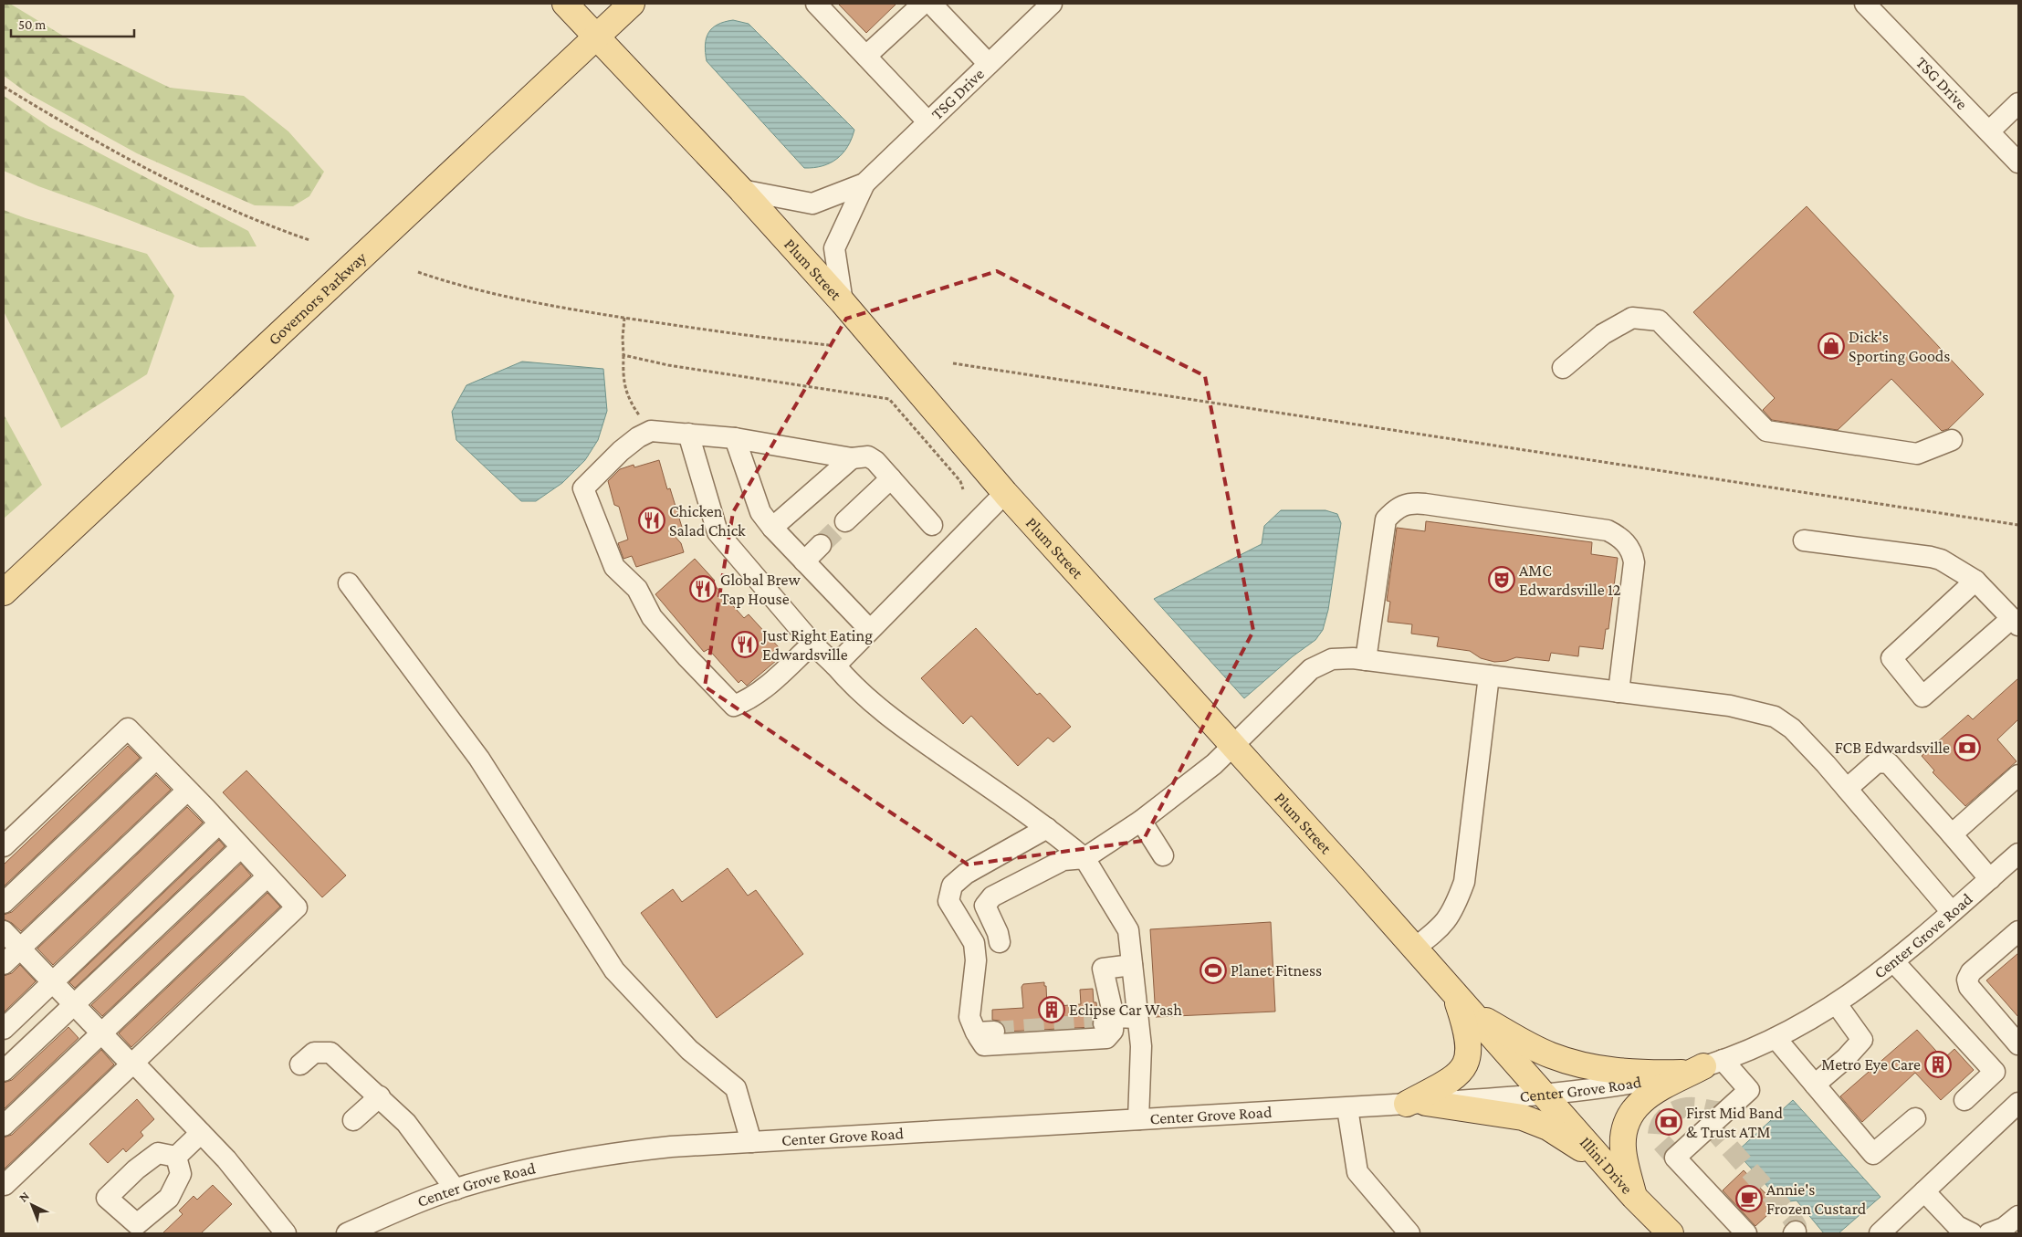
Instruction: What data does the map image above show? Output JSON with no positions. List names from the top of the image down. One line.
{"streets":{"main road":["Plum Street","Governors Parkway","Illini Drive"],"street":["TSG Drive","Center Grove Road"]},"crossings":[["TSG Drive","Plum Street"],["Plum Street","Governors Parkway"],["Plum Street","Center Grove Road"],["Plum Street","Illini Drive"],["Center Grove Road","Illini Drive"]],"places":{"shop":["Dick's Sporting Goods"],"restaurant":["Chicken Salad Chick","Global Brew Tap House","Just Right Eating Edwardsville"],"theatre":["AMC Edwardsville 12"],"bank":["FCB Edwardsville","First Mid Band & Trust ATM"],"sports":["Planet Fitness"],"building":["Eclipse Car Wash","Metro Eye Care"],"cafe":["Annie's Frozen Custard"]},"scale_bar":"50 m","north":"top left"}
